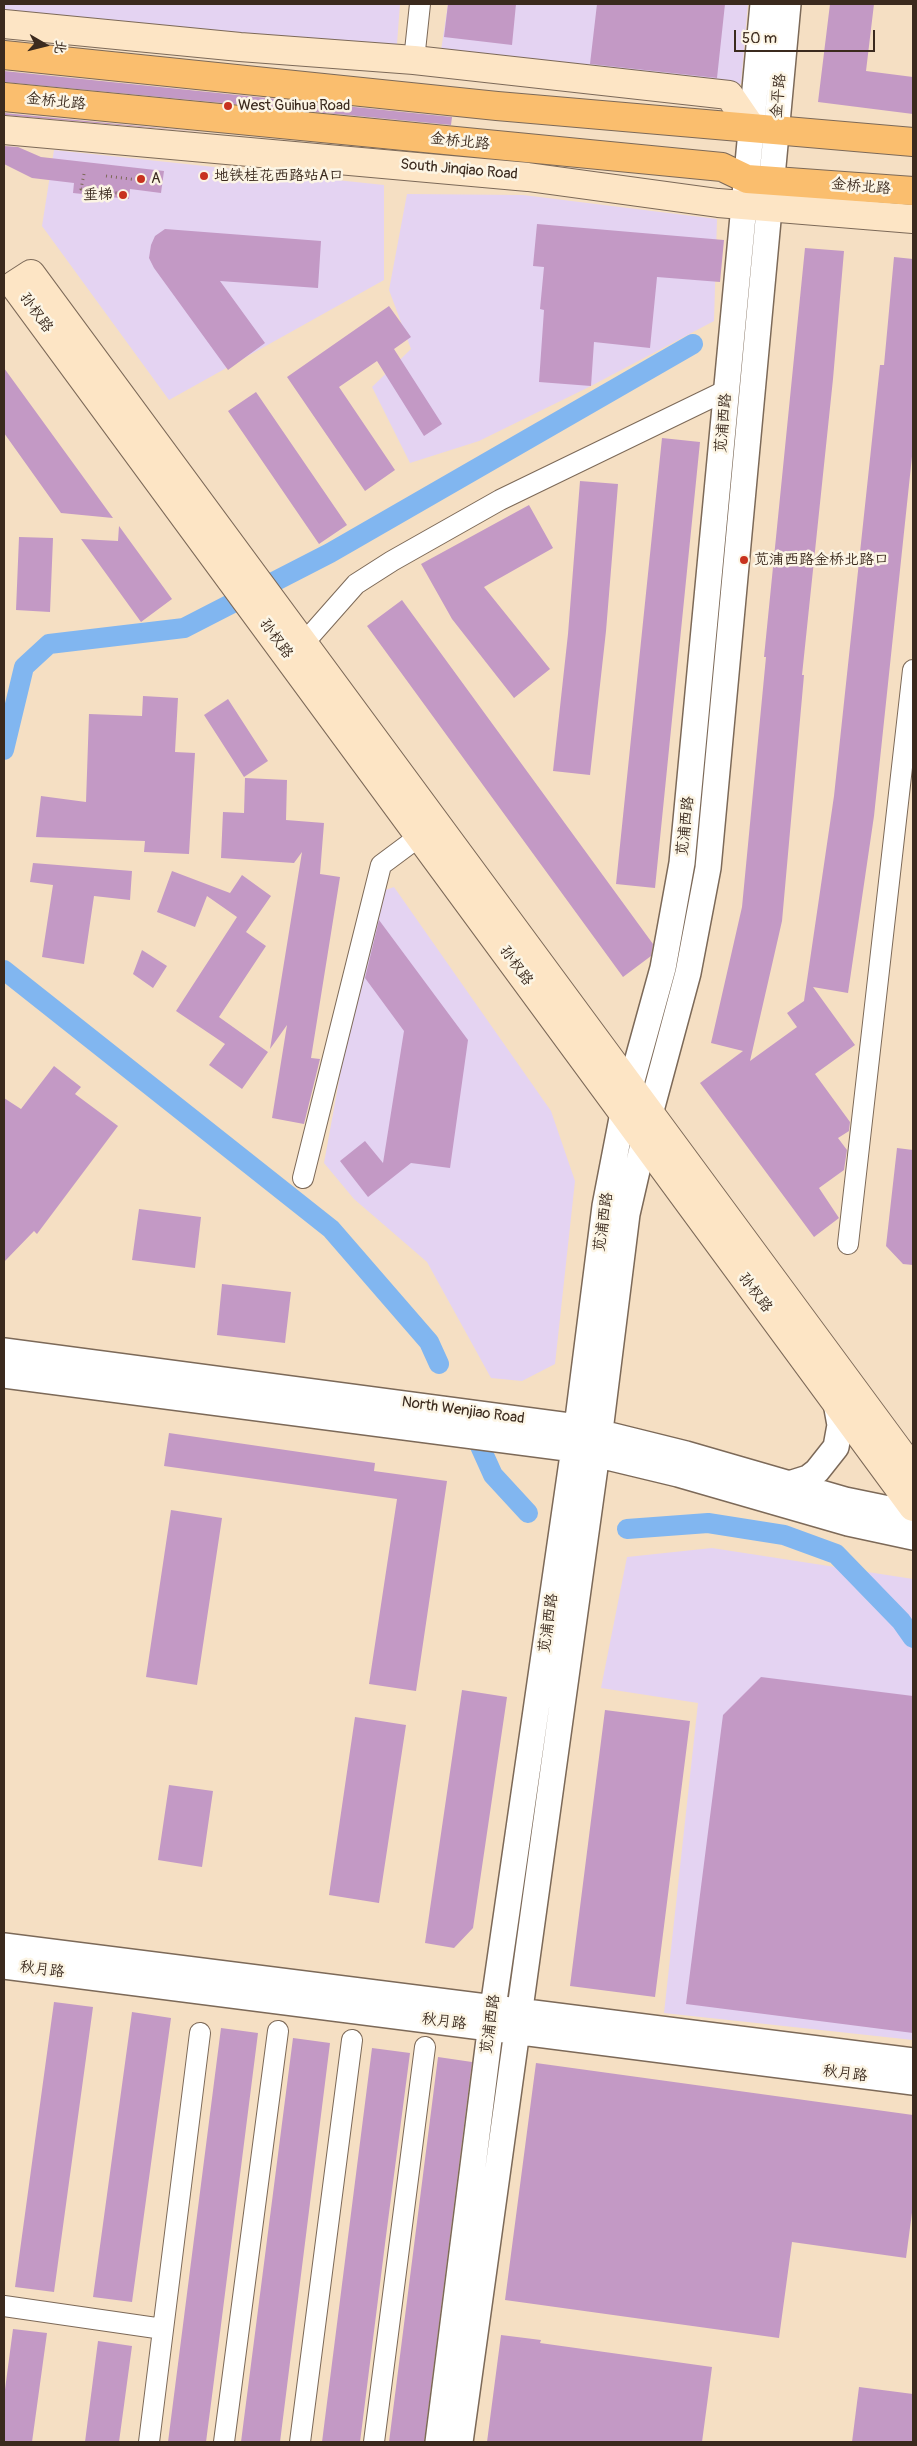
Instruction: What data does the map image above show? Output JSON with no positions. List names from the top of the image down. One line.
{"streets":{"main road":["金桥北路","South Jinqiao Road","孙权路"],"street":["金平路","苋浦西路","North Wenjiao Road","秋月路"]},"crossings":[["金平路","苋浦西路"],["金桥北路","苋浦西路"],["South Jinqiao Road","苋浦西路"],["孙权路","苋浦西路"],["苋浦西路","North Wenjiao Road"],["苋浦西路","秋月路"]],"places":["West Guihua Road","地铁桂花西路站A口","A","垂梯","苋浦西路金桥北路口"],"scale_bar":"50 m","north":"right"}
